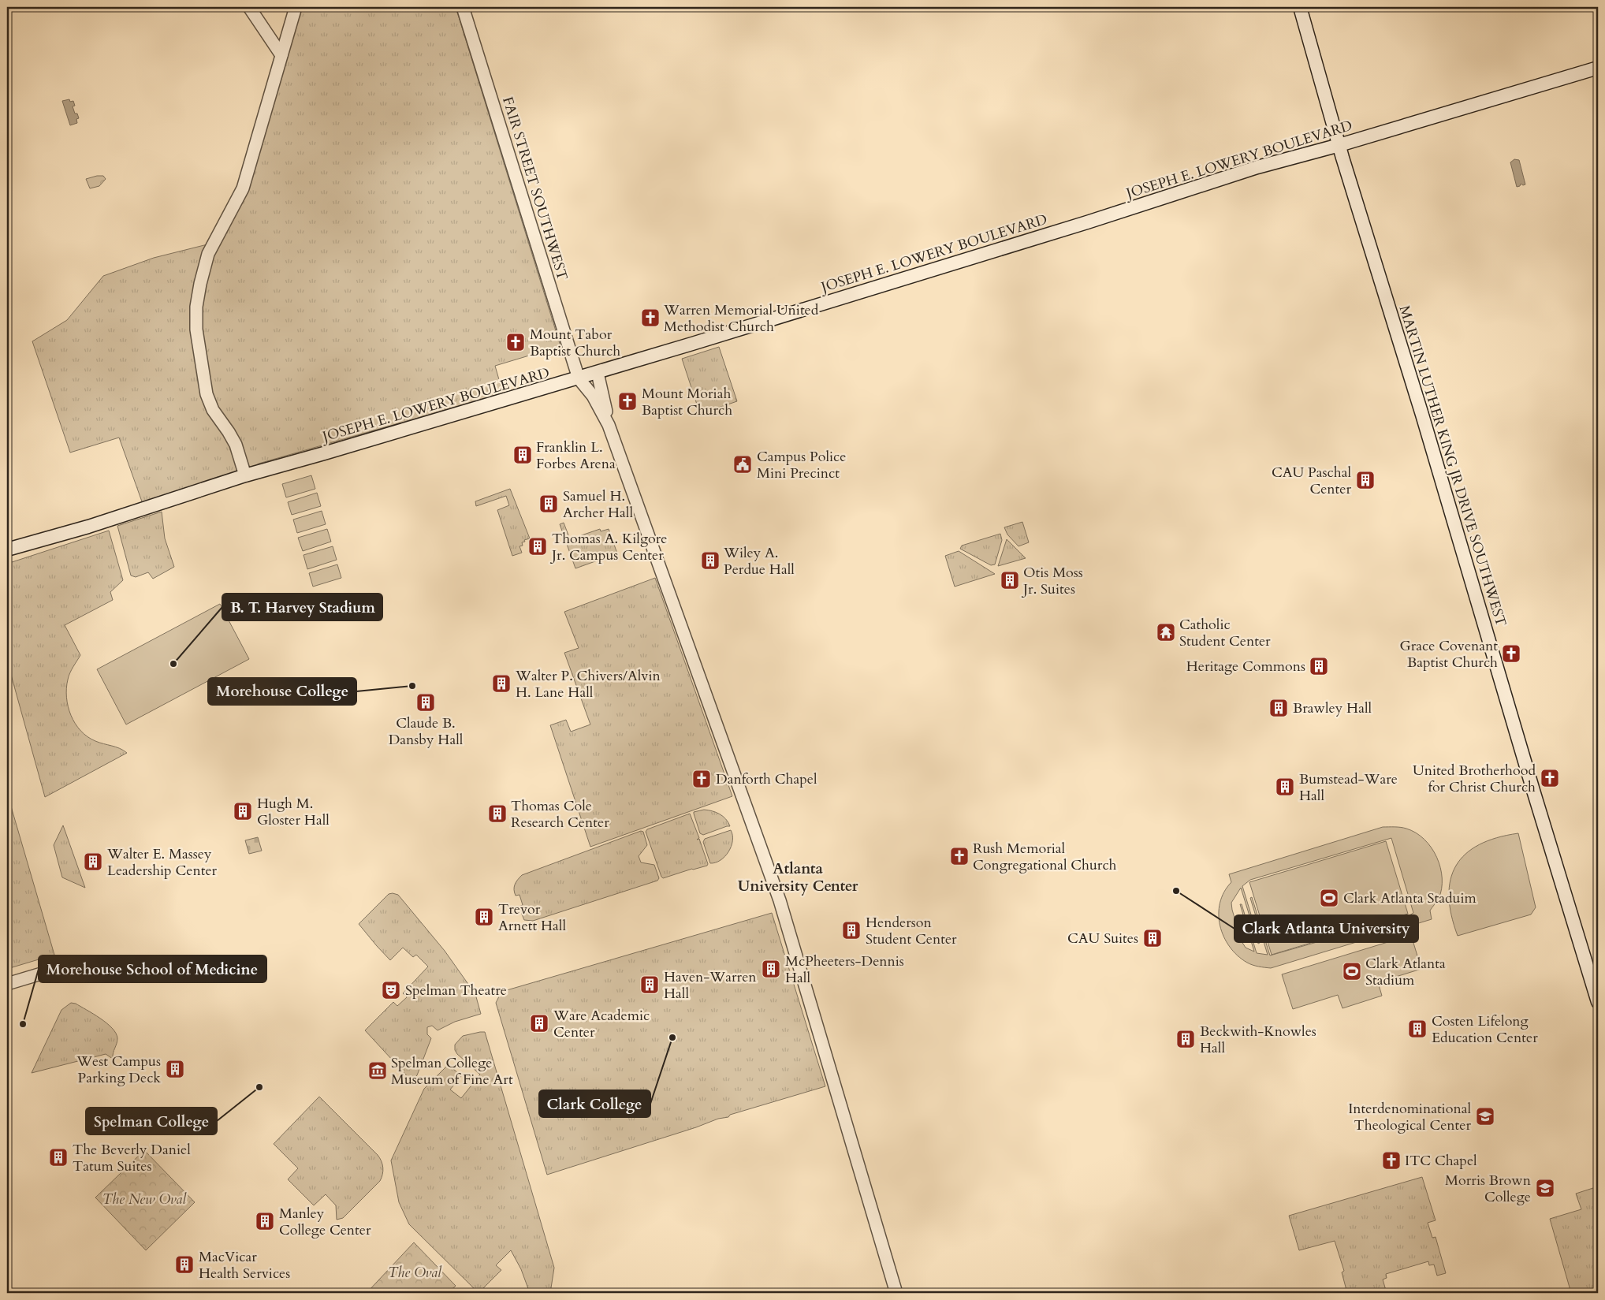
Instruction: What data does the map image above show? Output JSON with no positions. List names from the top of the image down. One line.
{"streets":{"main road":["JOSEPH E. LOWERY BOULEVARD","MARTIN LUTHER KING JR DRIVE SOUTHWEST"],"street":["FAIR STREET SOUTHWEST"]},"crossings":[["JOSEPH E. LOWERY BOULEVARD","FAIR STREET SOUTHWEST"],["JOSEPH E. LOWERY BOULEVARD","MARTIN LUTHER KING JR DRIVE SOUTHWEST"]],"districts":["Atlanta University Center"],"parks":["The New Oval","The Oval"],"places":{"church":["Warren Memorial United Methodist Church","Mount Tabor Baptist Church","Mount Moriah Baptist Church","Grace Covenant Baptist Church","United Brotherhood for Christ Church","Danforth Chapel","Rush Memorial Congregational Church","ITC Chapel"],"building":["Franklin L. Forbes Arena","CAU Paschal Center","Samuel H. Archer Hall","Thomas A. Kilgore Jr. Campus Center","Wiley A. Perdue Hall","Otis Moss Jr. Suites","Heritage Commons","Walter P. Chivers/Alvin H. Lane Hall","Claude B. Dansby Hall","Brawley Hall","Bumstead-Ware Hall","Hugh M. Gloster Hall","Thomas Cole Research Center","Walter E. Massey Leadership Center","Trevor Arnett Hall","Henderson Student Center","CAU Suites","McPheeters-Dennis Hall","Haven-Warren Hall","Ware Academic Center","Costen Lifelong Education Center","Beckwith-Knowles Hall","West Campus Parking Deck","The Beverly Daniel Tatum Suites","Manley College Center","MacVicar Health Services"],"public building":["Campus Police Mini Precinct"],"temple":["Catholic Student Center"],"other":["B. T. Harvey Stadium","Morehouse College","Clark Atlanta University","Morehouse School of Medicine","Clark College","Spelman College"],"sports":["Clark Atlanta Staduim","Clark Atlanta Stadium"],"theatre":["Spelman Theatre"],"museum":["Spelman College Museum of Fine Art"],"school or university":["Interdenominational Theological Center","Morris Brown College"]}}
